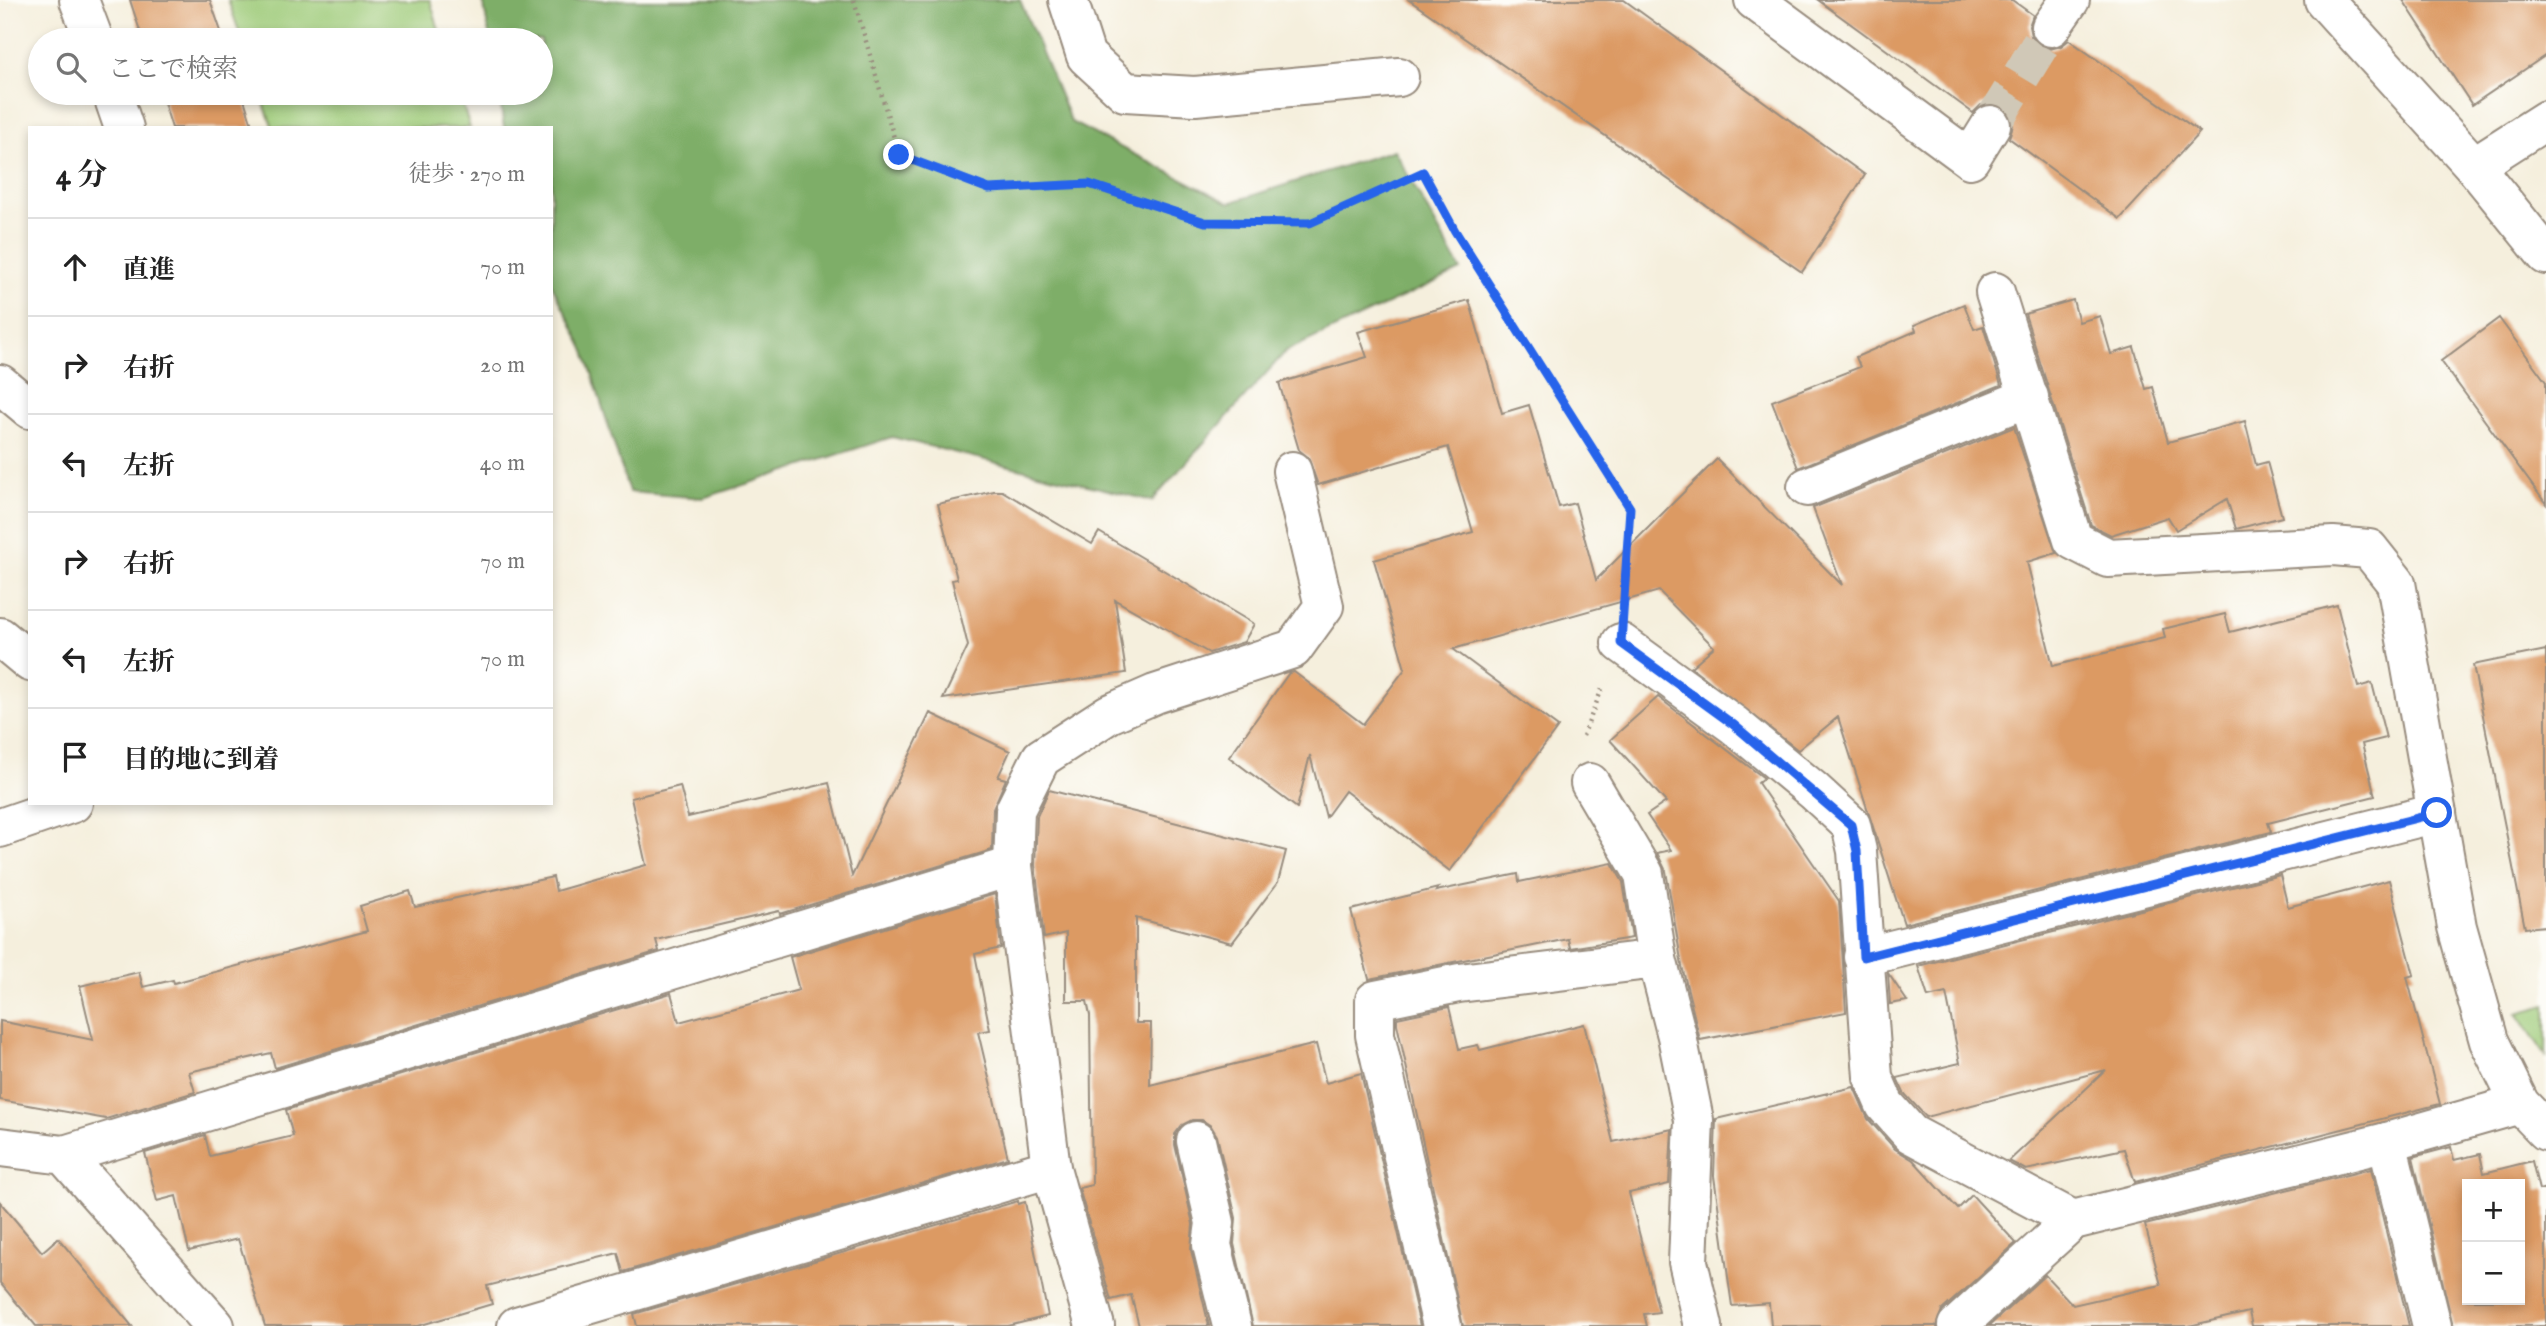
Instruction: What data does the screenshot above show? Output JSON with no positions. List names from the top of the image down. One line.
{"page":{"search":"ここで検索","heading":["4 分","徒歩 · 270 m"],"list":[["直進","70 m"],["右折","20 m"],["左折","40 m"],["右折","70 m"],["左折","70 m"],"目的地に到着"],"map_buttons":["+","−"]}}
